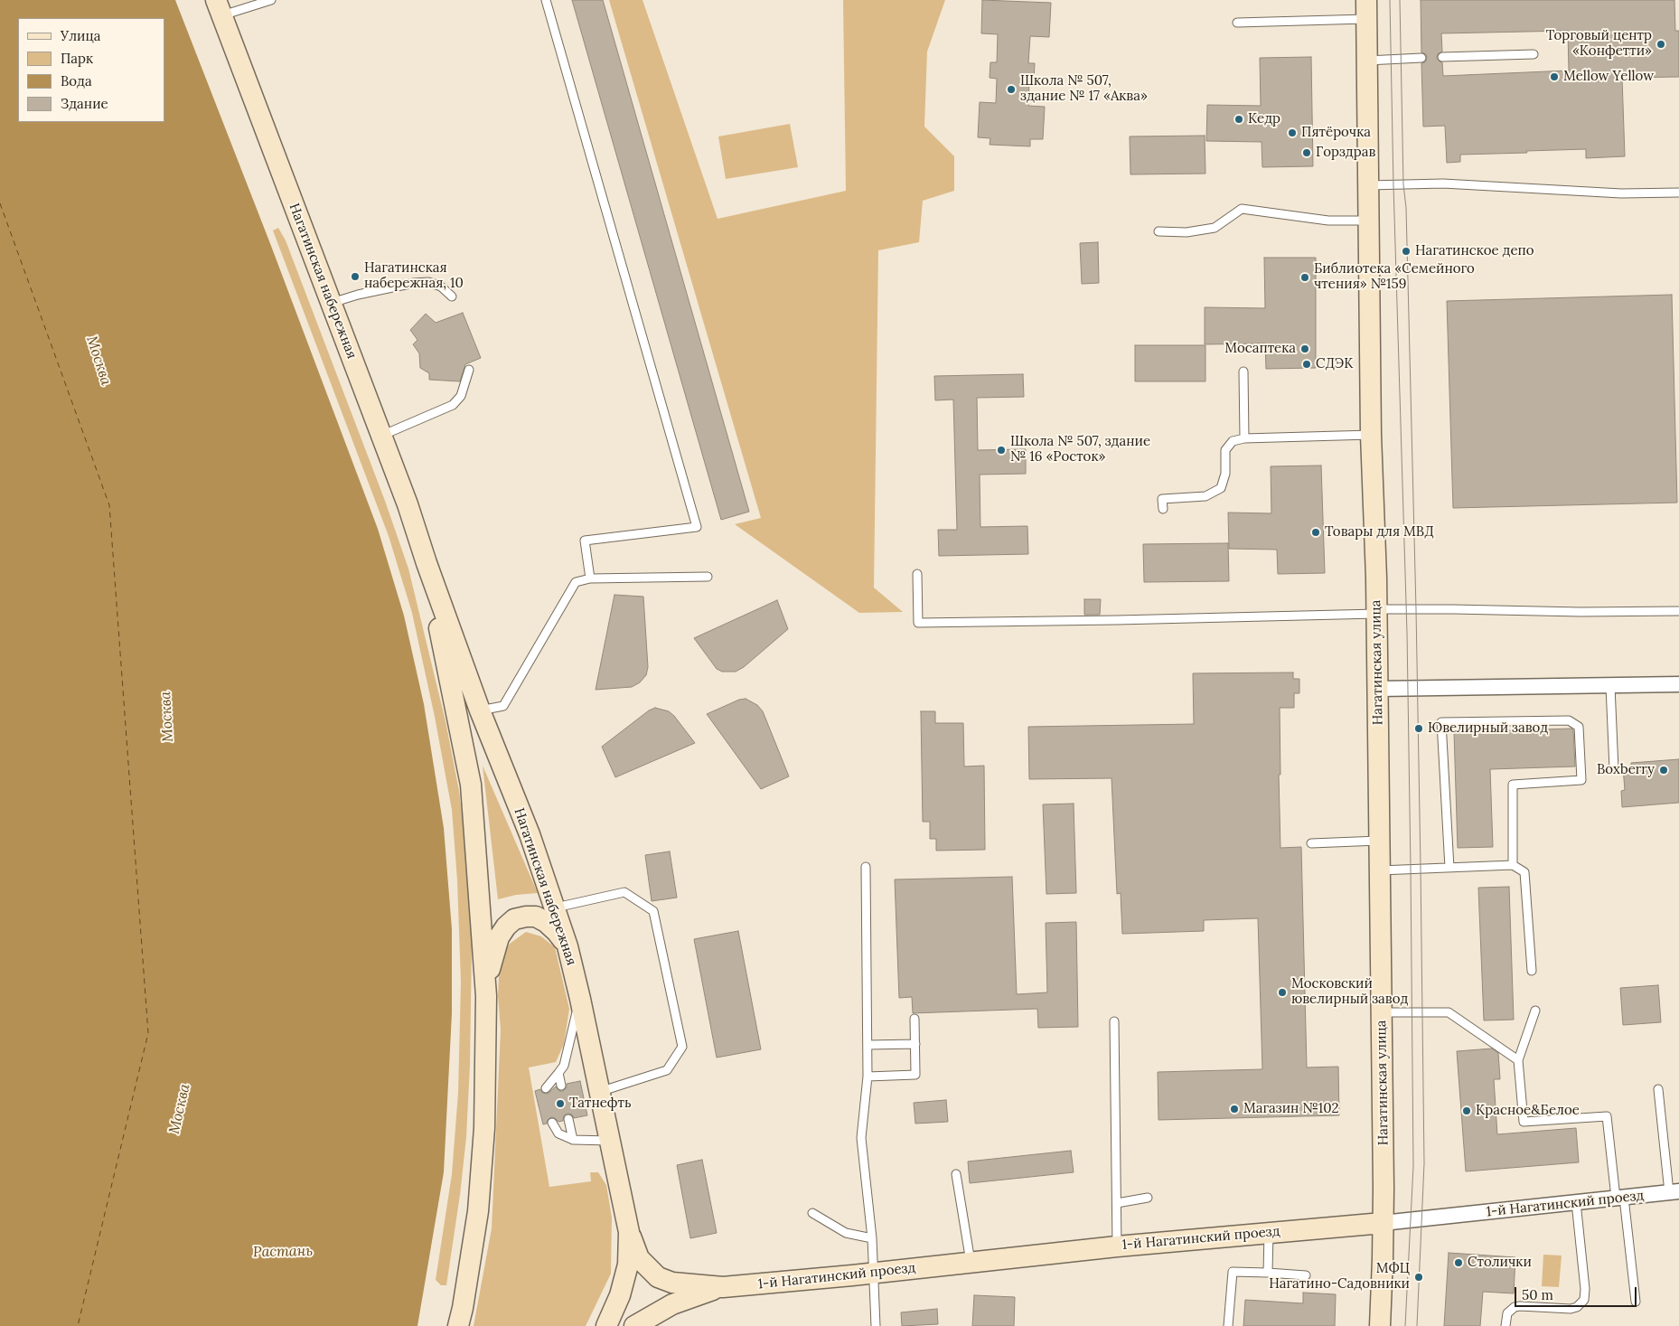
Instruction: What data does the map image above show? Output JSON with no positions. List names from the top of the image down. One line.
{"streets":{"street":["Нагатинская набережная","Нагатинская улица","1-й Нагатинский проезд"]},"crossings":[["Нагатинская улица","1-й Нагатинский проезд"]],"water":["Москва","Растань"],"places":["Торговый центр «Конфетти»","Mellow Yellow","Школа № 507, здание № 17 «Аква»","Кедр","Пятёрочка","Горздрав","Нагатинское депо","Нагатинская набережная, 10","Библиотека «Семейного чтения» №159","Мосаптека","СДЭК","Школа № 507, здание № 16 «Росток»","Товары для МВД","Ювелирный завод","Boxberry","Московский ювелирный завод","Татнефть","Магазин №102","Красное&Белое","Столички","МФЦ Нагатино-Садовники"],"legend":["Улица","Парк","Вода","Здание"],"scale_bar":"50 m"}
